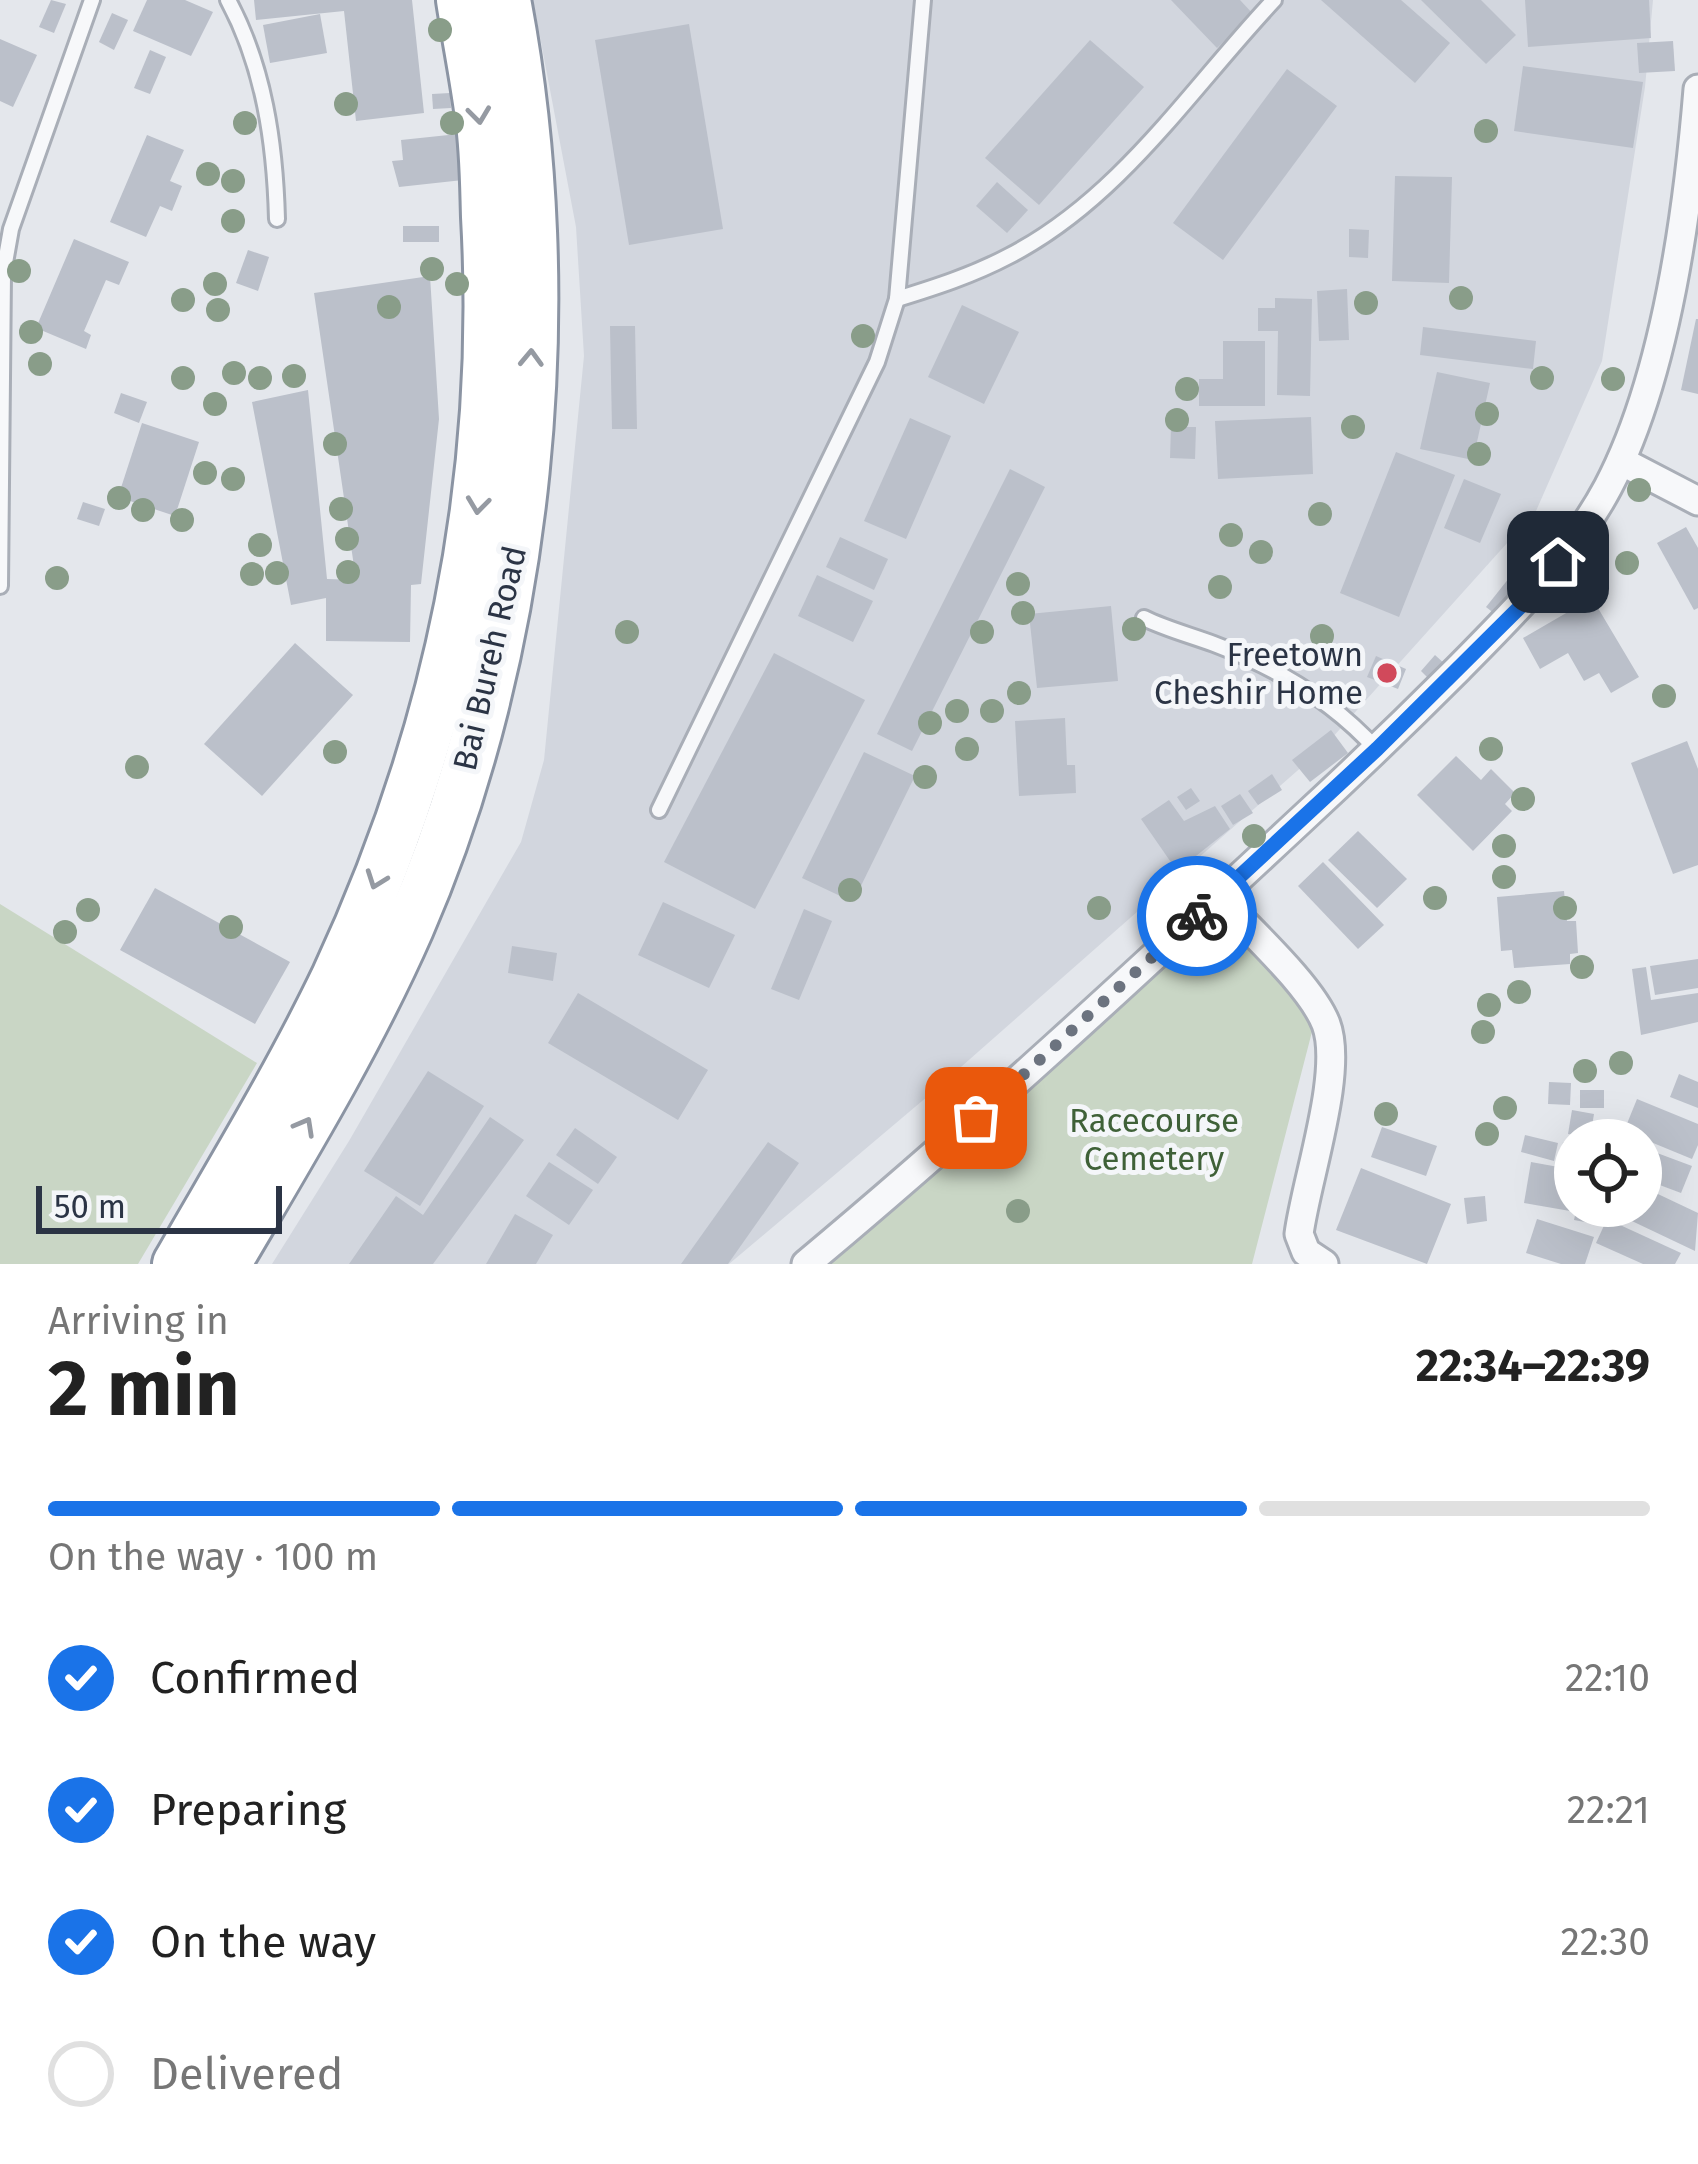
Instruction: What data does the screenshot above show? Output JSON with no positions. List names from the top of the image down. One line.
{"streets":{"highway":["Bai Bureh Road"]},"parks":["Racecourse Cemetery"],"places":["Freetown Cheshir Home"],"scale_bar":"50 m","page":{"scale":"50 m","heading":["2 min","Arriving in","22:34–22:39"],"bar":"On the way · 100 m","list":[["Confirmed","22:10"],["Preparing","22:21"],["On the way","22:30"],"Delivered"]}}
